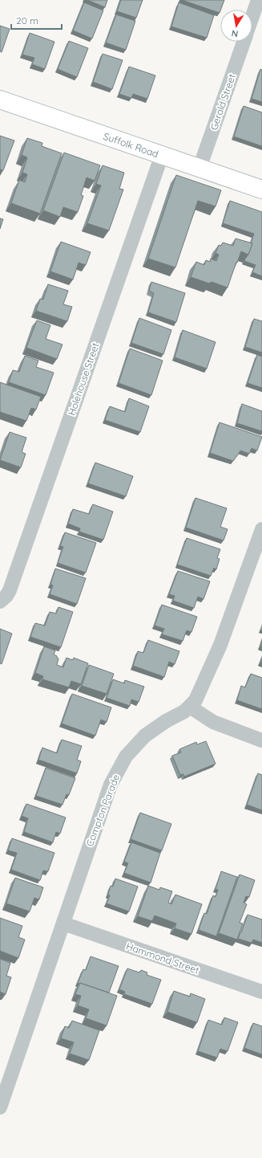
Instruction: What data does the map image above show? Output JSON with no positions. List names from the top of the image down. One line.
{"streets":{"street":["Gerald Street","Suffolk Road","Holehouse Street","Compton Parade","Hammond Street"]},"crossings":[["Gerald Street","Suffolk Road"],["Suffolk Road","Holehouse Street"],["Compton Parade","Hammond Street"]],"scale_bar":"20 m","north":"bottom"}
